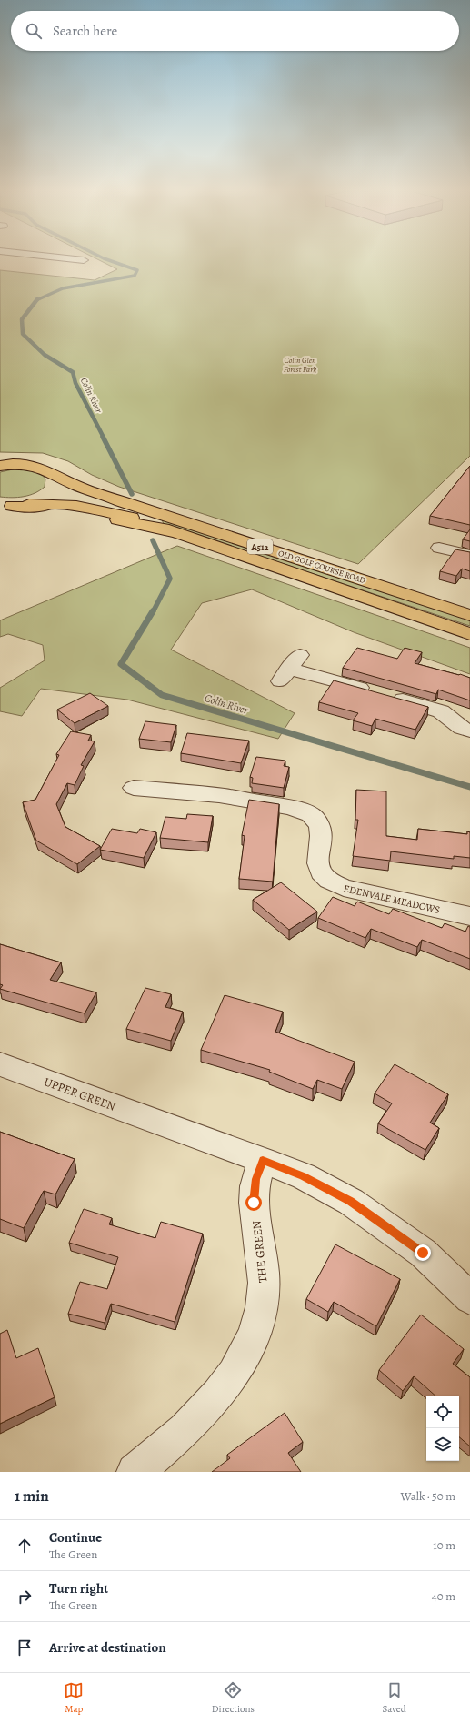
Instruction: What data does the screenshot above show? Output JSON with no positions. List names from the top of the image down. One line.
{"streets":{"highway":["A512","OLD GOLF COURSE ROAD"],"street":["EDENVALE MEADOWS","UPPER GREEN","THE GREEN"]},"crossings":[["A512","OLD GOLF COURSE ROAD"],["UPPER GREEN","THE GREEN"]],"water":["Colin River"],"parks":["Colin Glen Forest Park"],"page":{"search":"Search here","heading":["1 min","Walk · 50 m"],"list":[["Continue","The Green","10 m"],["Turn right","The Green","40 m"],"Arrive at destination"],"nav":["Map","Directions","Saved"]}}
